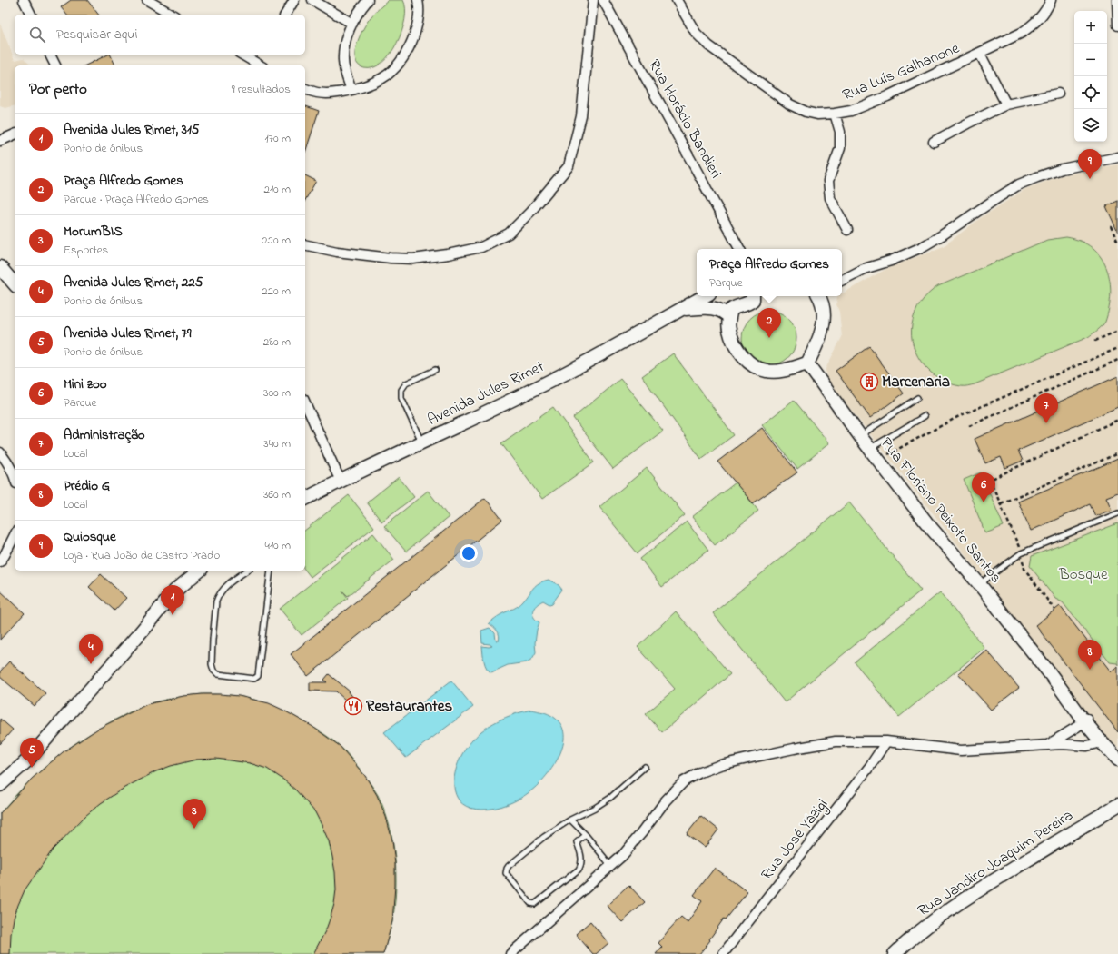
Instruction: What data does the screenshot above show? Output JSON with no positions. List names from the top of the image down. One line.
{"streets":{"street":["Rua Luís Galhanone","Rua Horácio Bandieri","Avenida Jules Rimet","Rua Floriano Peixoto Santos","Rua José Yázigi","Rua Jandiro Joaquim Pereira"]},"parks":["Bosque"],"places":{"building":["Marcenaria"],"restaurant":["Restaurantes"]},"page":{"map_buttons":["+","−"],"search":"Pesquisar aqui","heading":["Por perto","9 resultados"],"list":[{"mark":"1","name":"Avenida Jules Rimet, 315","note":"Ponto de ônibus","value":"170 m"},{"mark":"2","name":"Praça Alfredo Gomes","note":"Parque · Praça Alfredo Gomes","value":"210 m"},{"mark":"3","name":"MorumBIS","note":"Esportes","value":"220 m"},{"mark":"4","name":"Avenida Jules Rimet, 225","note":"Ponto de ônibus","value":"220 m"},{"mark":"5","name":"Avenida Jules Rimet, 79","note":"Ponto de ônibus","value":"280 m"},{"mark":"6","name":"Mini zoo","note":"Parque","value":"300 m"},{"mark":"7","name":"Administração","note":"Local","value":"340 m"},{"mark":"8","name":"Prédio G","note":"Local","value":"360 m"},{"mark":"9","name":"Quiosque","note":"Loja · Rua João de Castro Prado","value":"410 m"}],"pins":["9","2","7","6","1","4","8","5","3"],"popup":["Praça Alfredo Gomes","Parque"]}}
